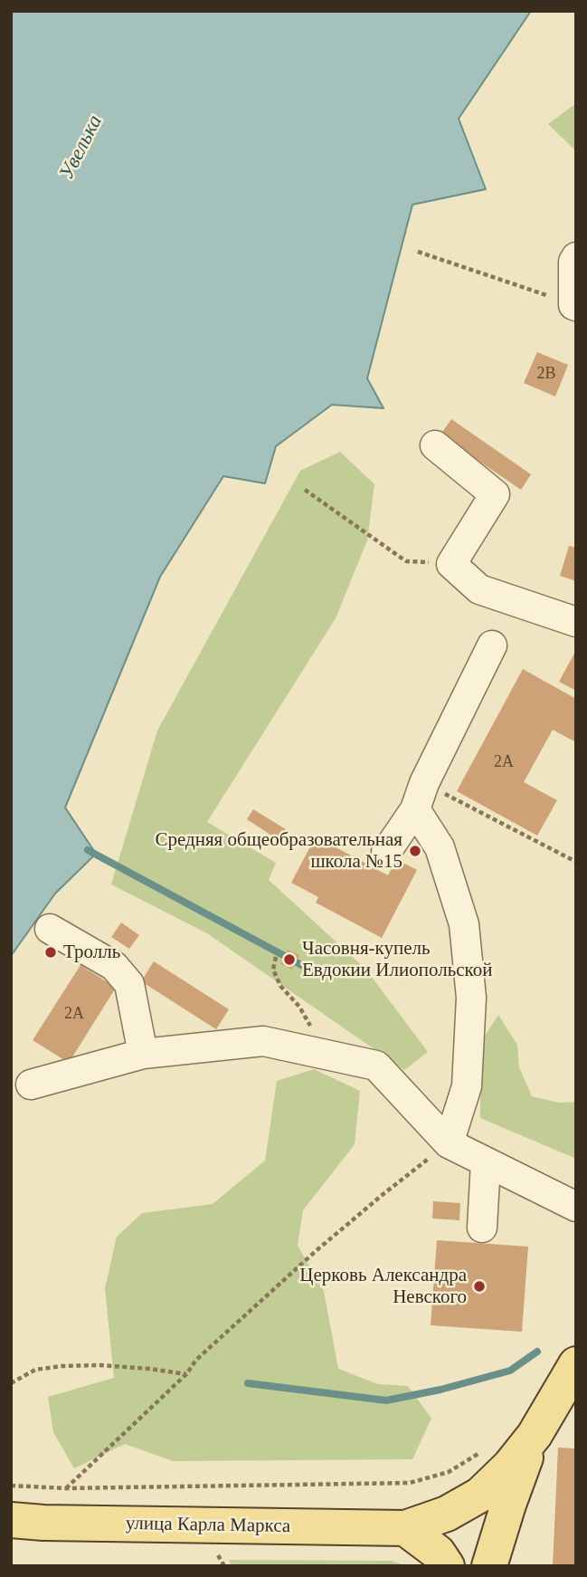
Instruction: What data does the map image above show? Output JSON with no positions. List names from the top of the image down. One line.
{"streets":{"main road":["улица Карла Маркса"]},"water":["Увелька"],"places":["Средняя общеобразовательная школа №15","Тролль","Часовня-купель Евдокии Илиопольской","Церковь Александра Невского"],"house_numbers":["2В","2А","2А"]}
